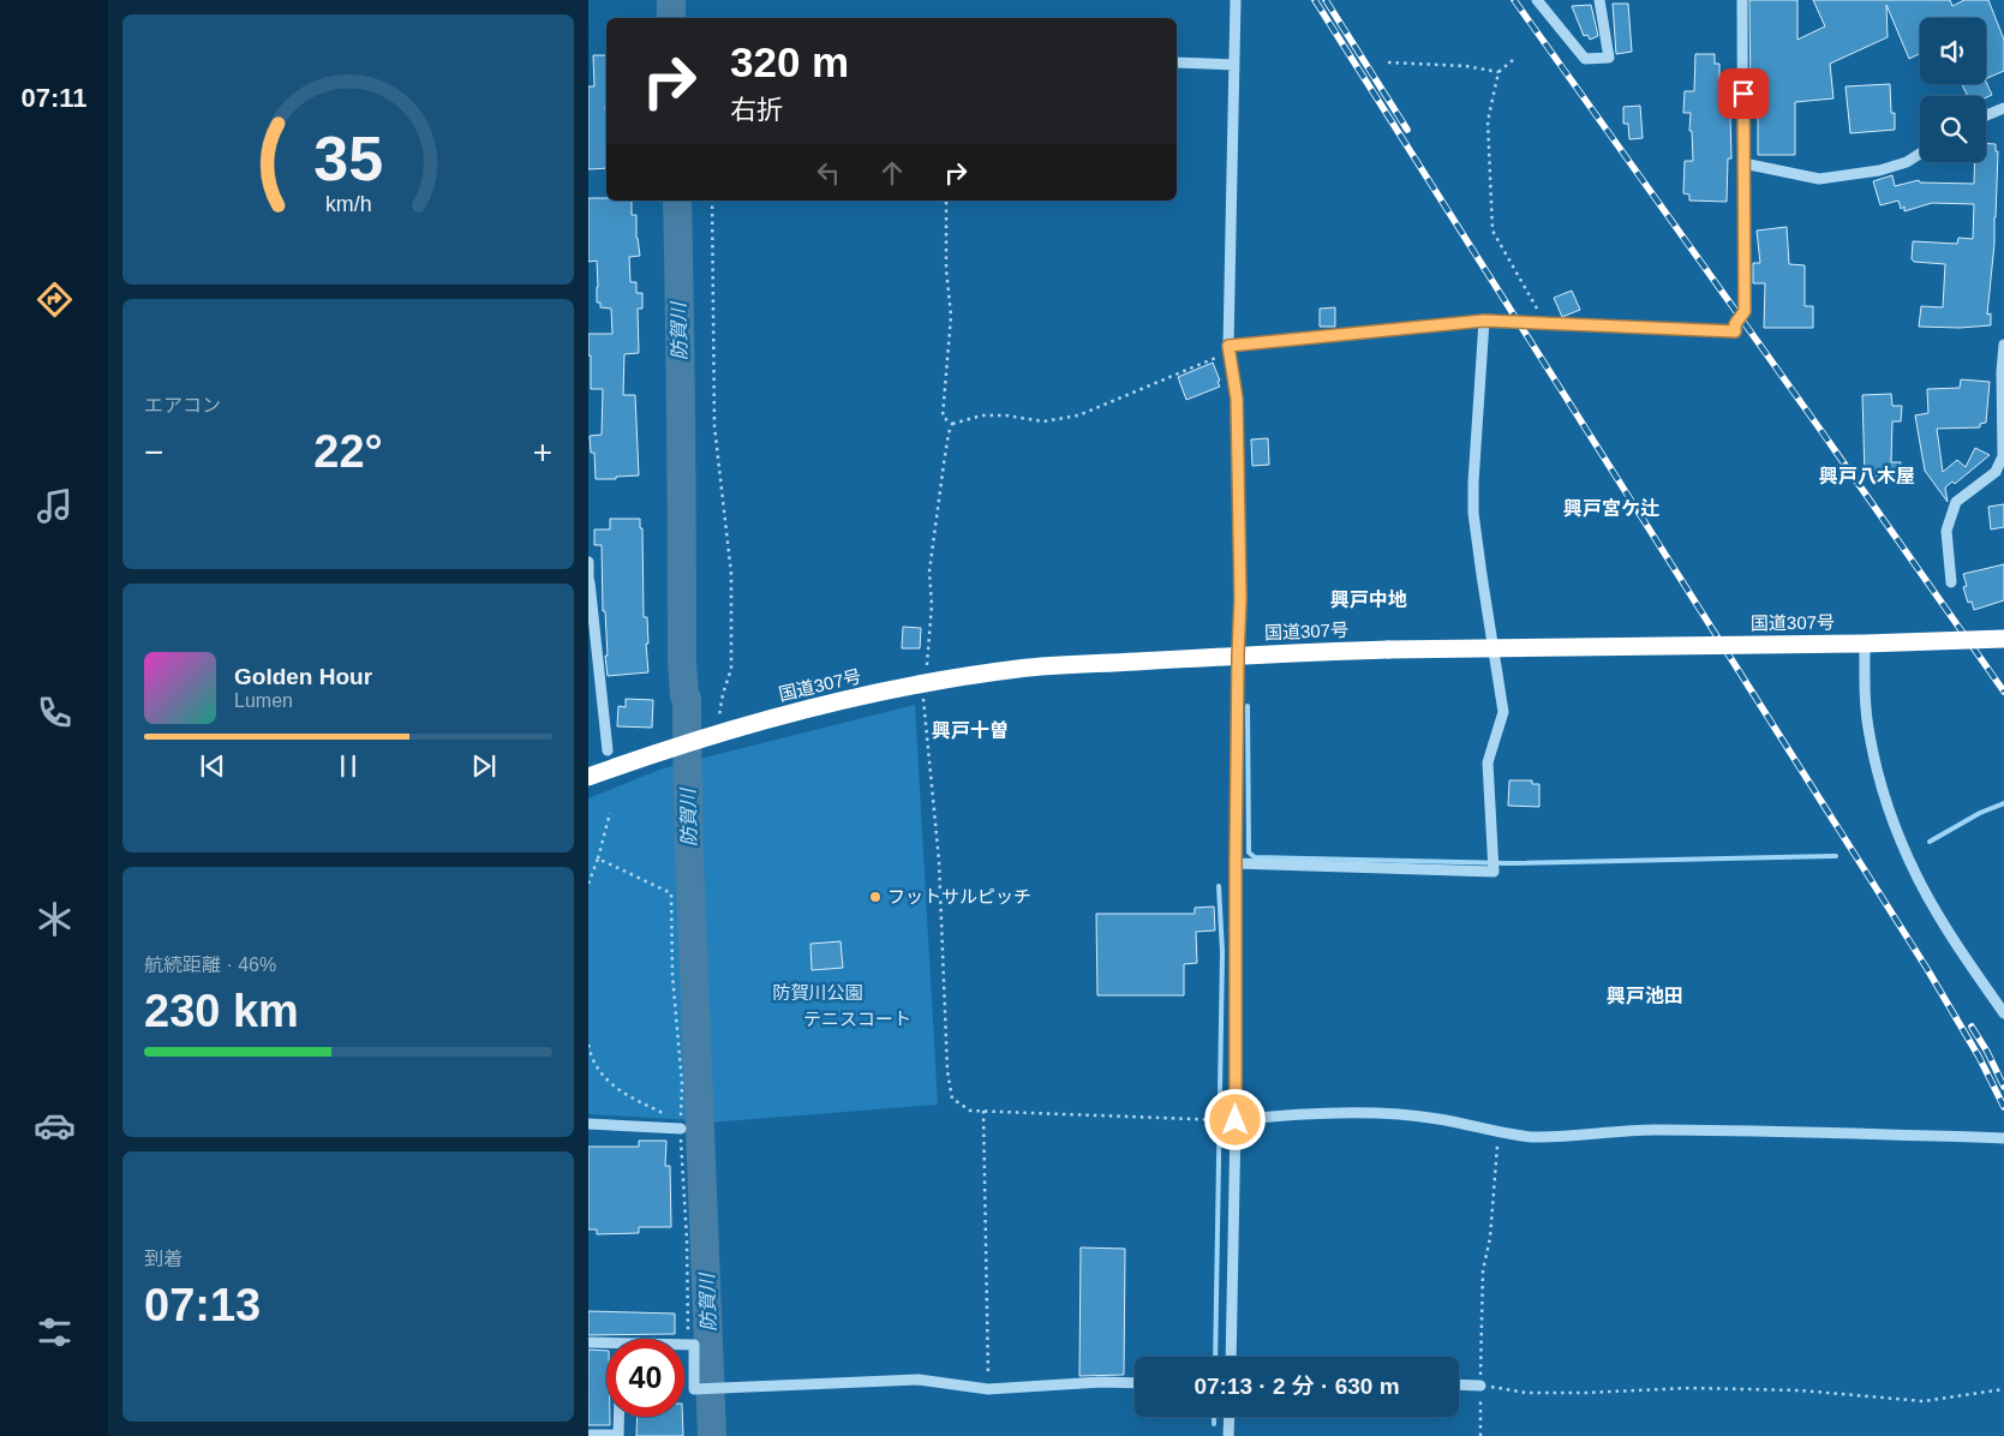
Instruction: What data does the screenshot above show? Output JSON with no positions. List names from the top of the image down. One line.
{"streets":{"highway":["国道307号"]},"districts":["興戸八木屋","興戸宮ケ辻","興戸中地","興戸十曽","興戸池田"],"water":["防賀川"],"parks":["防賀川公園","テニスコート"],"places":["フットサルピッチ"],"page":{"tabs":"07:11","turn":["320 m","右折"],"tile":["エアコン",["航続距離 · 46%","230 km"],["到着","07:13"]],"heat":["−","22°","+"],"song":["Golden Hour","Lumen"],"limit":"40","trip":"07:13 · 2 分 · 630 m","gauge":["35","km/h"]}}
